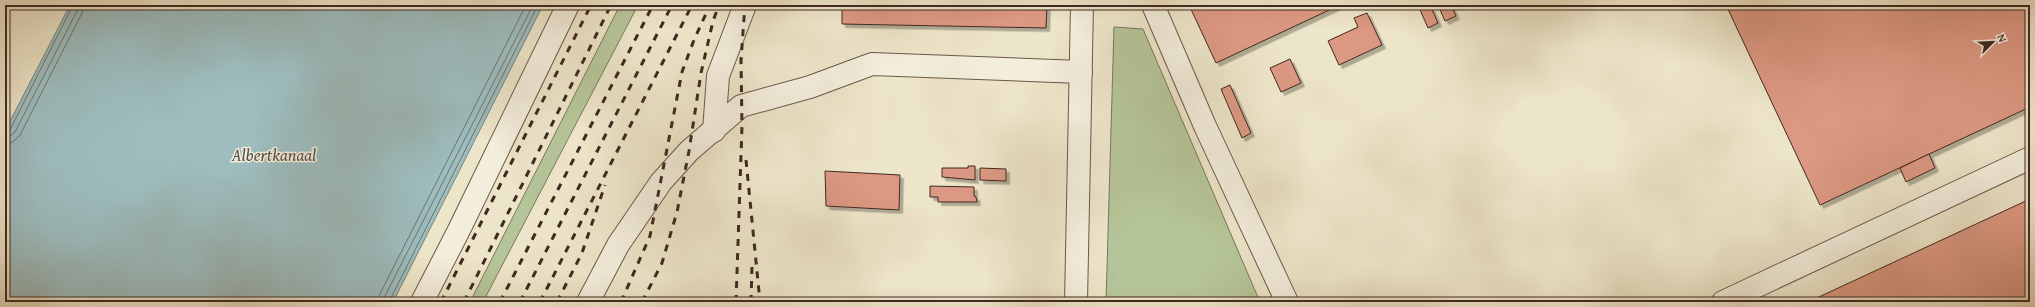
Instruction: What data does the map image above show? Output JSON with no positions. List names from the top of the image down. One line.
{"water":["Albertkanaal"],"north":"top right"}
